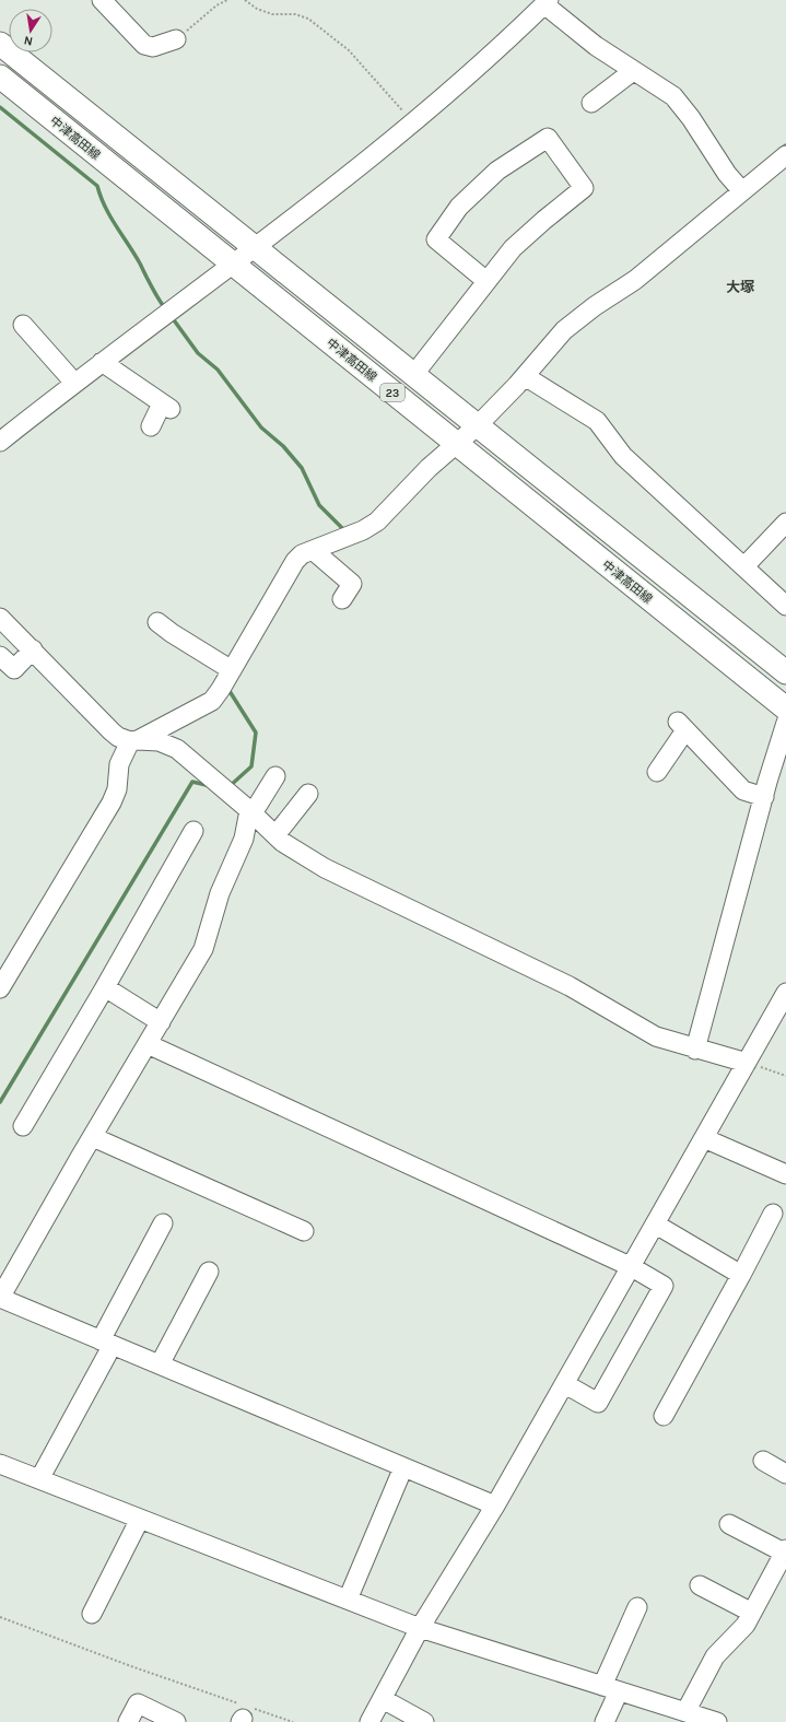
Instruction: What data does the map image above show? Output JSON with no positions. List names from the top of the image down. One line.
{"streets":{"main road":["中津高田線","23"]},"districts":["大塚"],"north":"bottom"}
